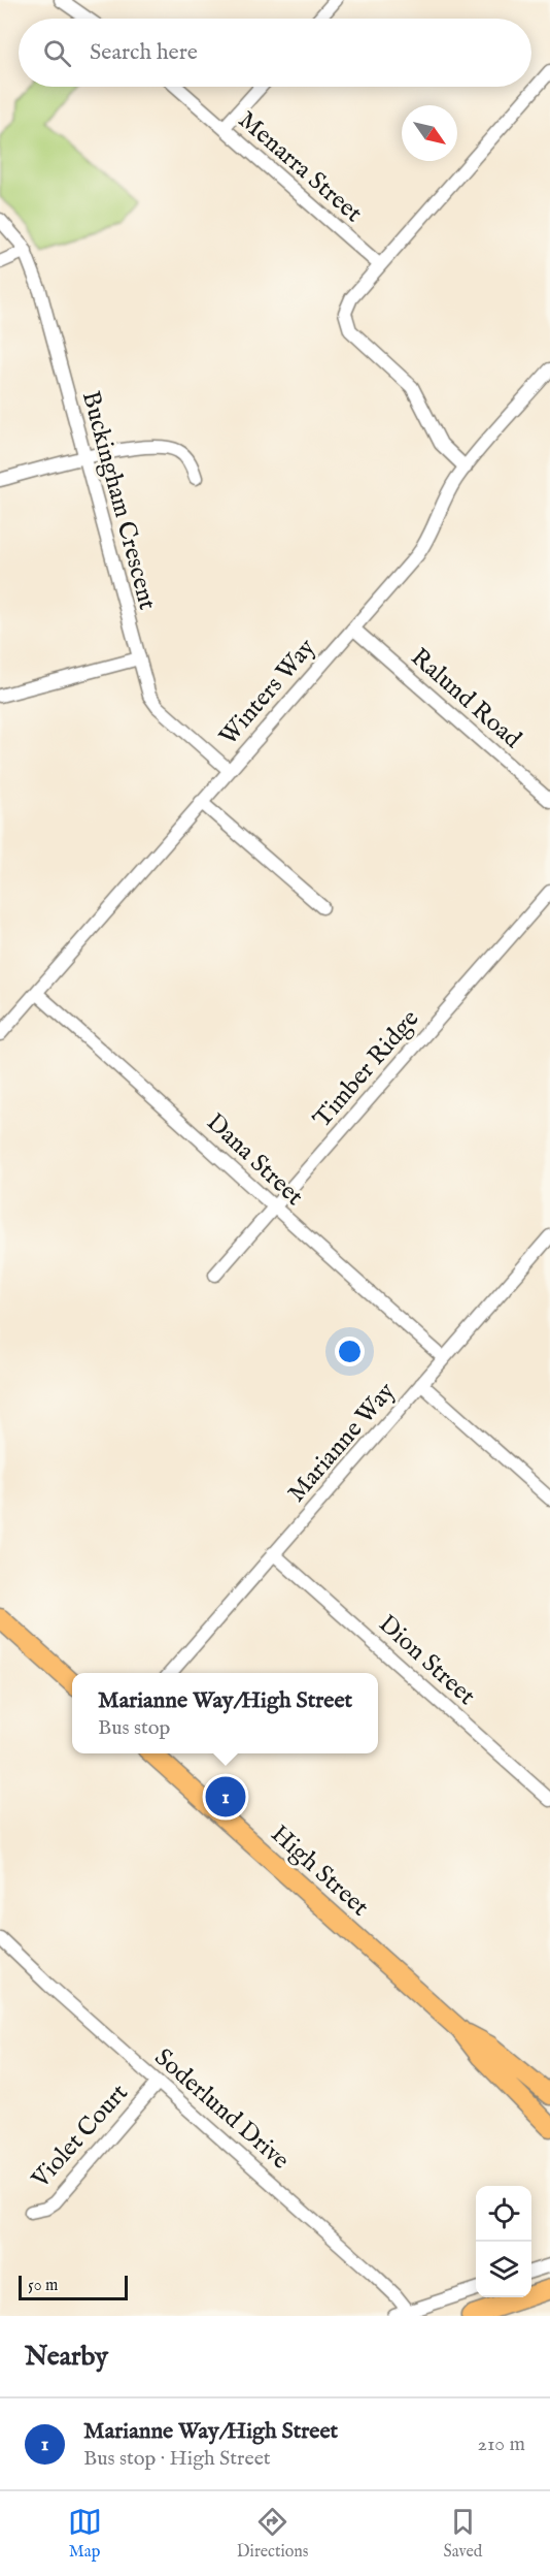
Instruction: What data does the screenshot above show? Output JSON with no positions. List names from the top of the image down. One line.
{"streets":{"main road":["High Street"],"street":["Menarra Street","Buckingham Crescent","Winters Way","Ralund Road","Timber Ridge","Dana Street","Marianne Way","Dion Street","Soderlund Drive","Violet Court"]},"crossings":[["Buckingham Crescent","Winters Way"],["Winters Way","Ralund Road"],["Winters Way","Dana Street"],["Timber Ridge","Dana Street"],["Dana Street","Marianne Way"],["Marianne Way","Dion Street"],["Soderlund Drive","Violet Court"]],"scale_bar":"50 m","north":"bottom right","page":{"search":"Search here","popup":["Marianne Way/High Street","Bus stop"],"pins":"1","scale":"50 m","heading":"Nearby","list":[{"mark":"1","name":"Marianne Way/High Street","note":"Bus stop · High Street","value":"210 m"}],"nav":["Map","Directions","Saved"]}}
